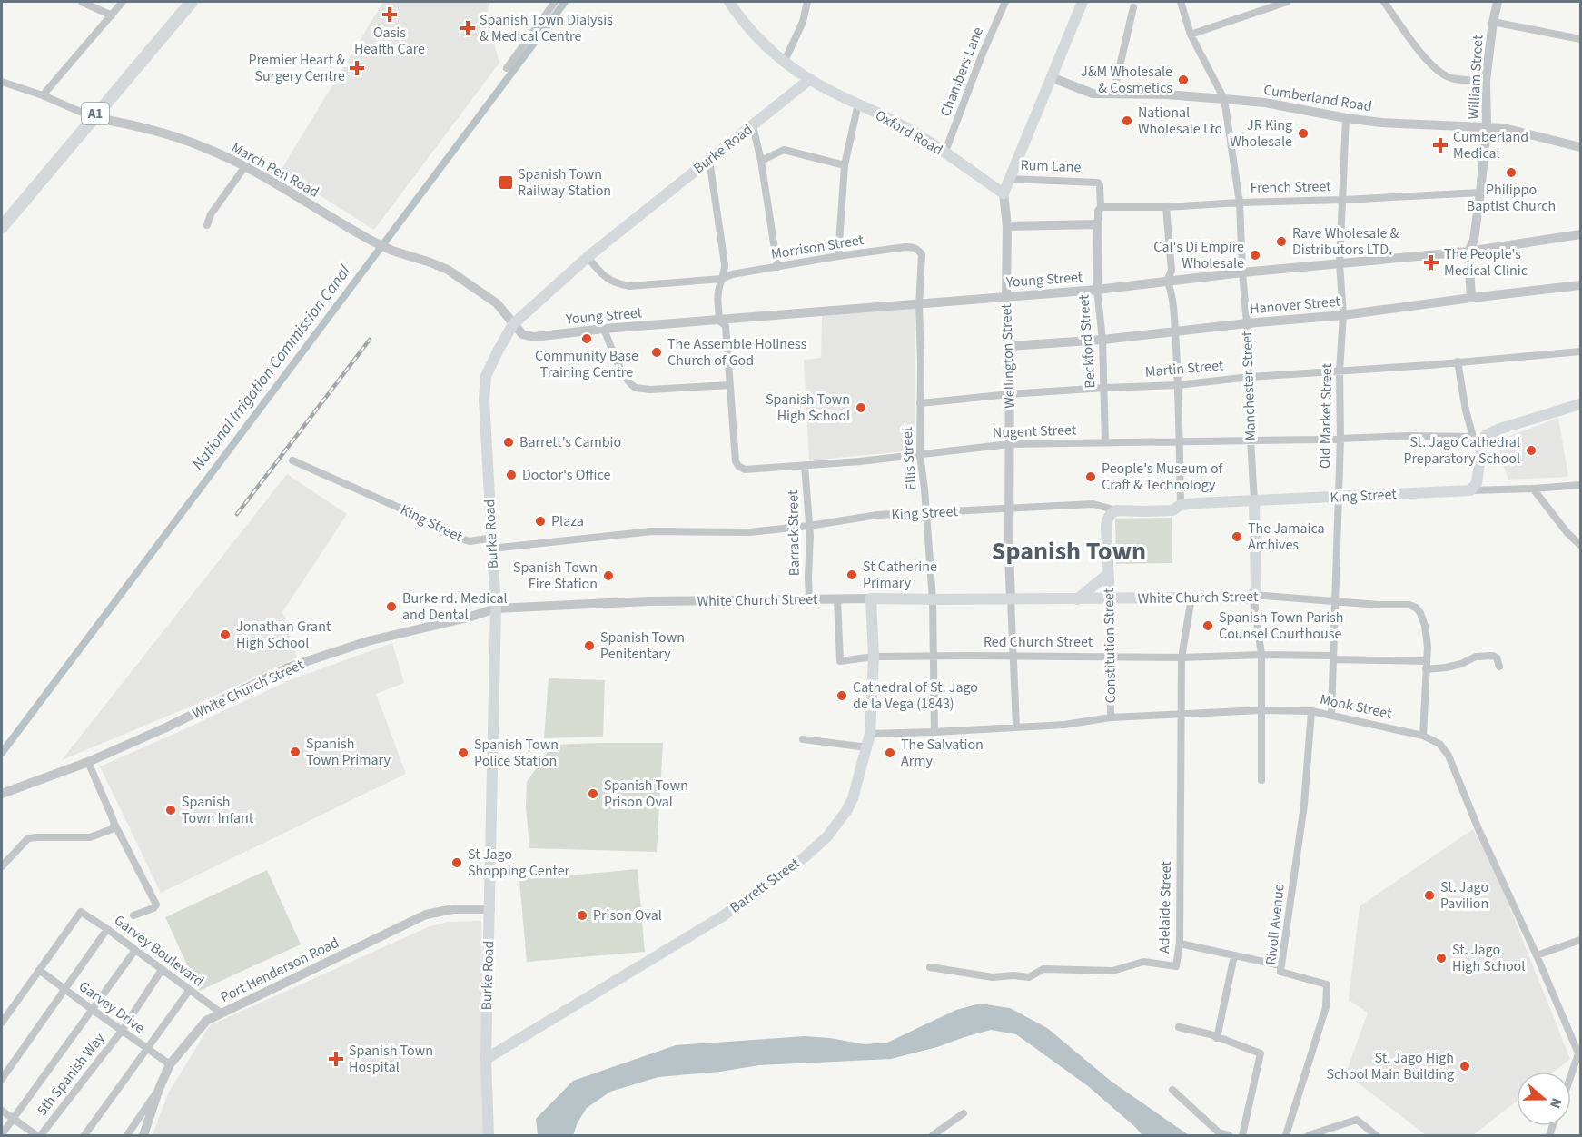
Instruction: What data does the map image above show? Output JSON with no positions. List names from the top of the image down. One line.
{"streets":{"main road":["A1","Oxford Road","Burke Road","Wellington Street","Manchester Street","King Street","White Church Street","Constitution Street","Barrett Street"],"street":["Chambers Lane","William Street","Cumberland Road","Rum Lane","March Pen Road","French Street","Morrison Street","Young Street","Hanover Street","Beckford Street","Martin Street","Old Market Street","Nugent Street","Ellis Street","Barrack Street","Red Church Street","Monk Street","Adelaide Street","Rivoli Avenue","Garvey Boulevard","Port Henderson Road","Garvey Drive","5th Spanish Way"]},"crossings":[["Chambers Lane","Oxford Road"],["William Street","Cumberland Road"],["William Street","French Street"],["William Street","Young Street"],["William Street","Hanover Street"],["Cumberland Road","Wellington Street"],["Cumberland Road","Manchester Street"],["Cumberland Road","Old Market Street"],["A1","March Pen Road"],["Oxford Road","Burke Road"],["Oxford Road","Wellington Street"],["Burke Road","March Pen Road"],["Burke Road","Morrison Street"],["Burke Road","Young Street"],["Burke Road","King Street"],["Burke Road","White Church Street"],["Burke Road","Barrett Street"],["Burke Road","Port Henderson Road"],["Rum Lane","French Street"],["Rum Lane","Beckford Street"],["Rum Lane","Wellington Street"],["March Pen Road","Young Street"],["French Street","Beckford Street"],["French Street","Manchester Street"],["French Street","Old Market Street"],["Morrison Street","Ellis Street"],["Young Street","Beckford Street"],["Young Street","Wellington Street"],["Young Street","Manchester Street"],["Young Street","Old Market Street"],["Young Street","Nugent Street"],["Young Street","Ellis Street"],["Hanover Street","Beckford Street"],["Hanover Street","Wellington Street"],["Hanover Street","Manchester Street"],["Hanover Street","Old Market Street"],["Beckford Street","Martin Street"],["Beckford Street","Nugent Street"],["Wellington Street","Martin Street"],["Wellington Street","Nugent Street"],["Wellington Street","King Street"],["Wellington Street","White Church Street"],["Wellington Street","Red Church Street"],["Wellington Street","Monk Street"],["Martin Street","Manchester Street"],["Martin Street","Old Market Street"],["Martin Street","Ellis Street"],["Manchester Street","Nugent Street"],["Manchester Street","King Street"],["Manchester Street","White Church Street"],["Manchester Street","Red Church Street"],["Manchester Street","Monk Street"],["Old Market Street","Nugent Street"],["Old Market Street","King Street"],["Old Market Street","White Church Street"],["Old Market Street","Red Church Street"],["Old Market Street","Monk Street"],["Nugent Street","Ellis Street"],["Nugent Street","Barrack Street"],["Ellis Street","King Street"],["Ellis Street","White Church Street"],["Ellis Street","Red Church Street"],["Ellis Street","Monk Street"],["King Street","Barrack Street"],["King Street","Constitution Street"],["Barrack Street","White Church Street"],["White Church Street","Red Church Street"],["White Church Street","Constitution Street"],["White Church Street","Monk Street"],["White Church Street","Barrett Street"],["White Church Street","Adelaide Street"],["Red Church Street","Constitution Street"],["Red Church Street","Barrett Street"],["Red Church Street","Adelaide Street"],["Constitution Street","Monk Street"],["Monk Street","Barrett Street"],["Monk Street","Adelaide Street"],["Monk Street","Rivoli Avenue"],["Garvey Boulevard","Port Henderson Road"],["Garvey Boulevard","Garvey Drive"],["Garvey Boulevard","5th Spanish Way"],["Port Henderson Road","Garvey Drive"],["Garvey Drive","5th Spanish Way"]],"districts":["Spanish Town"],"water":["National Irrigation Commission Canal"],"places":{"health":["Oasis Health Care","Spanish Town Dialysis & Medical Centre","Premier Heart & Surgery Centre","Cumberland Medical","The People's Medical Clinic","Spanish Town Hospital"],"other":["J&M Wholesale & Cosmetics","National Wholesale Ltd","JR King Wholesale","Philippo Baptist Church","Rave Wholesale & Distributors LTD.","Cal's Di Empire Wholesale","Community Base Training Centre","The Assemble Holiness Church of God","Spanish Town High School","Barrett's Cambio","St. Jago Cathedral Preparatory School","Doctor's Office","People's Museum of Craft & Technology","Plaza","The Jamaica Archives","St Catherine Primary","Spanish Town Fire Station","Burke rd. Medical and Dental","Spanish Town Parish Counsel Courthouse","Jonathan Grant High School","Spanish Town Penitentary","Cathedral of St. Jago de la Vega (1843)","Spanish Town Primary","Spanish Town Police Station","The Salvation Army","Spanish Town Prison Oval","Spanish Town Infant","St Jago Shopping Center","St. Jago Pavilion","Prison Oval","St. Jago High School","St. Jago High School Main Building"],"transit":["Spanish Town Railway Station"]},"north":"right"}
